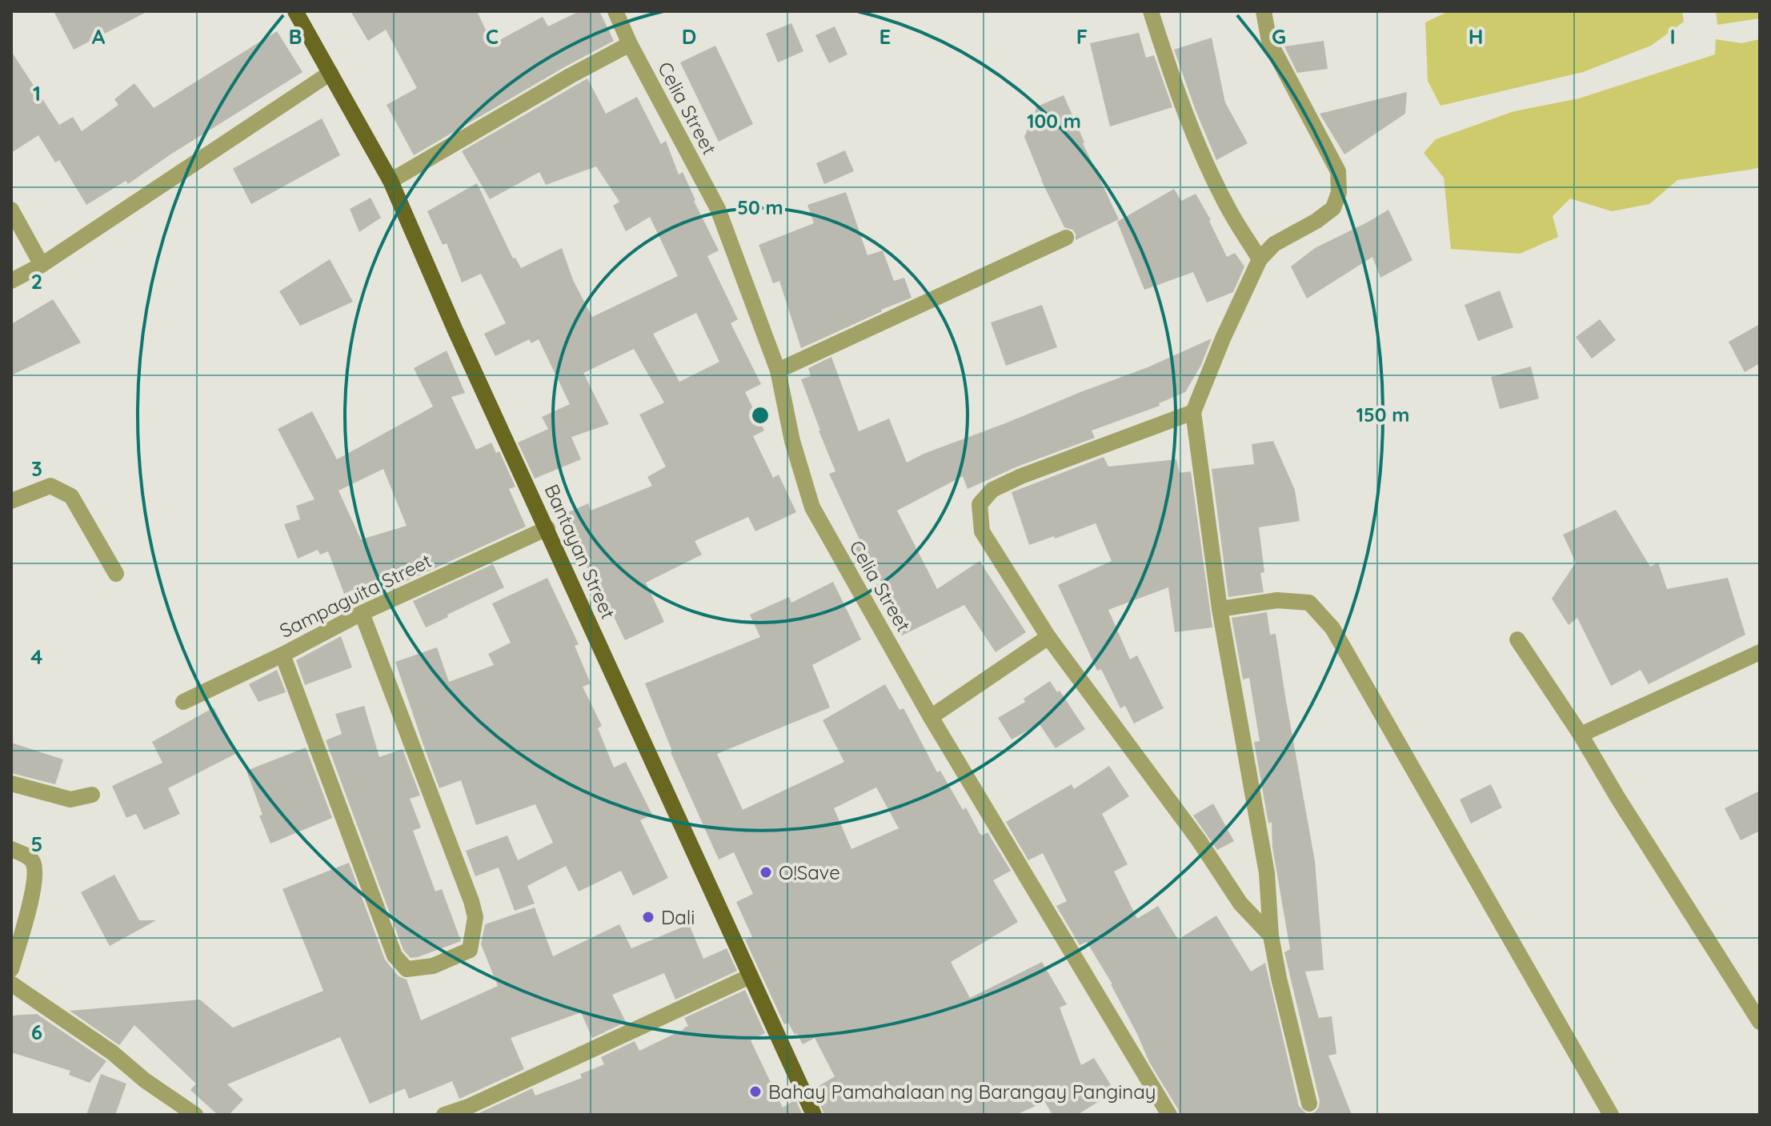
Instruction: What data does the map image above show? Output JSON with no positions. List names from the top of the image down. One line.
{"streets":{"main road":["Bantayan Street"],"street":["Celia Street","Sampaguita Street"]},"crossings":[["Bantayan Street","Sampaguita Street"]],"places":["O!Save","Dali","Bahay Pamahalaan ng Barangay Panginay"],"grid":{"columns":["A","B","C","D","E","F","G","H","I"],"rows":["1","2","3","4","5","6"]},"rings":["100 m","50 m","150 m"]}
